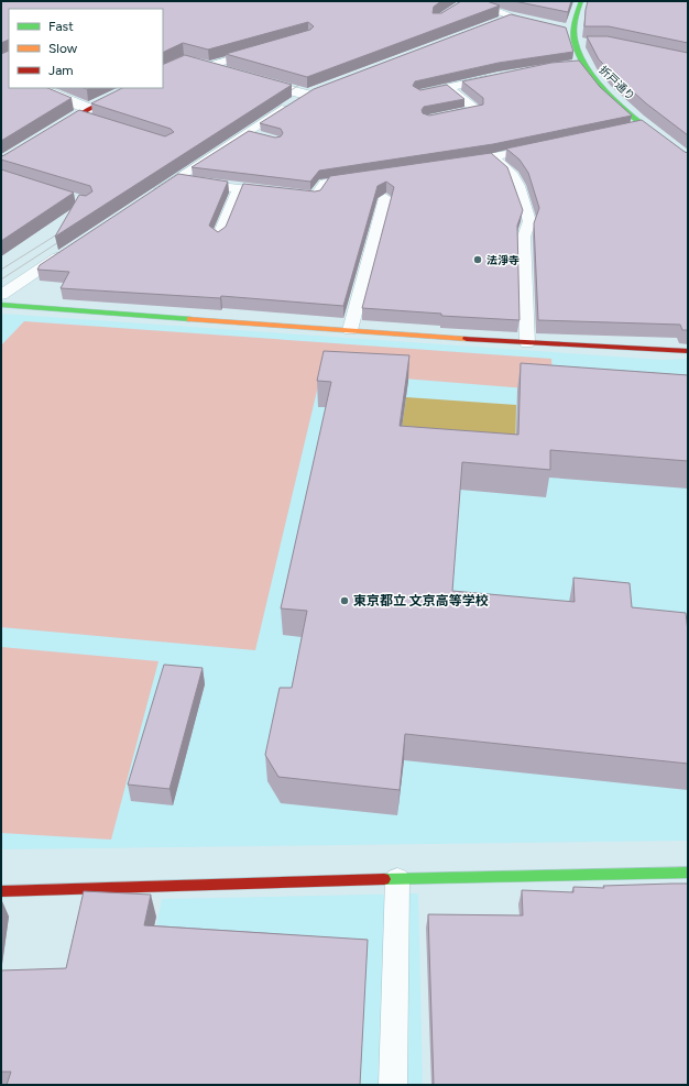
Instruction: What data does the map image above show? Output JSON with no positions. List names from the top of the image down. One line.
{"streets":{"street":["折戸通り"]},"places":["法淨寺","東京都立 文京高等学校"],"legend":["Fast","Slow","Jam"]}
